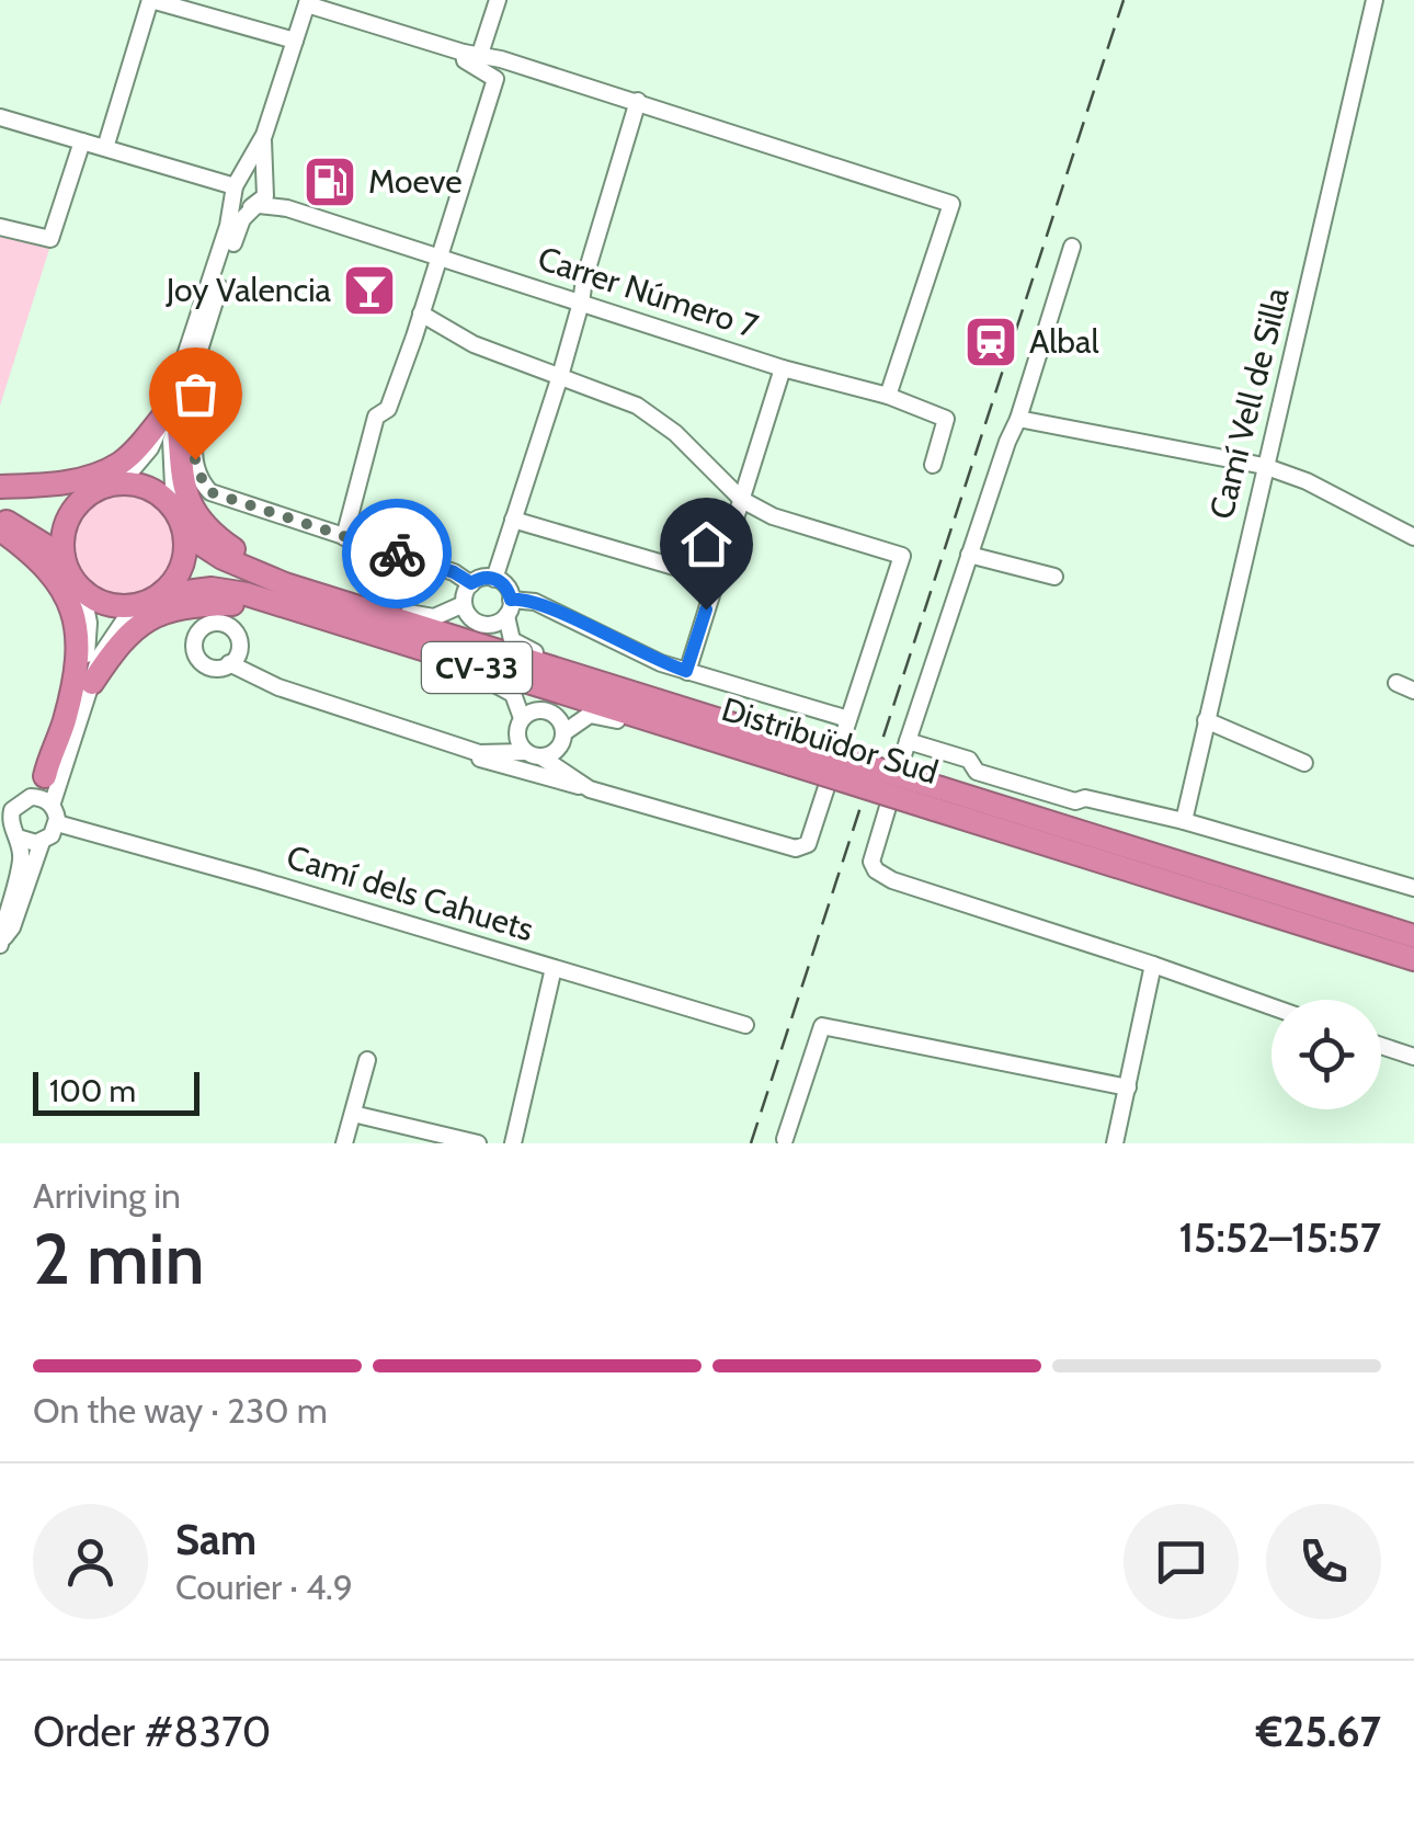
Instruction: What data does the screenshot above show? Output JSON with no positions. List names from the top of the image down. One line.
{"streets":{"highway":["CV-33","Distribuïdor Sud"],"street":["Carrer Número 7","Camí Vell de Silla","Camí dels Cahuets"]},"crossings":[["CV-33","Distribuïdor Sud"]],"places":{"fuel station":["Moeve"],"bar":["Joy Valencia"],"station":["Albal"]},"scale_bar":"100 m","page":{"scale":"100 m","heading":["2 min","Arriving in","15:52–15:57"],"panel":["Sam","Courier · 4.9","Order #8370","€25.67"],"bar":"On the way · 230 m"}}
